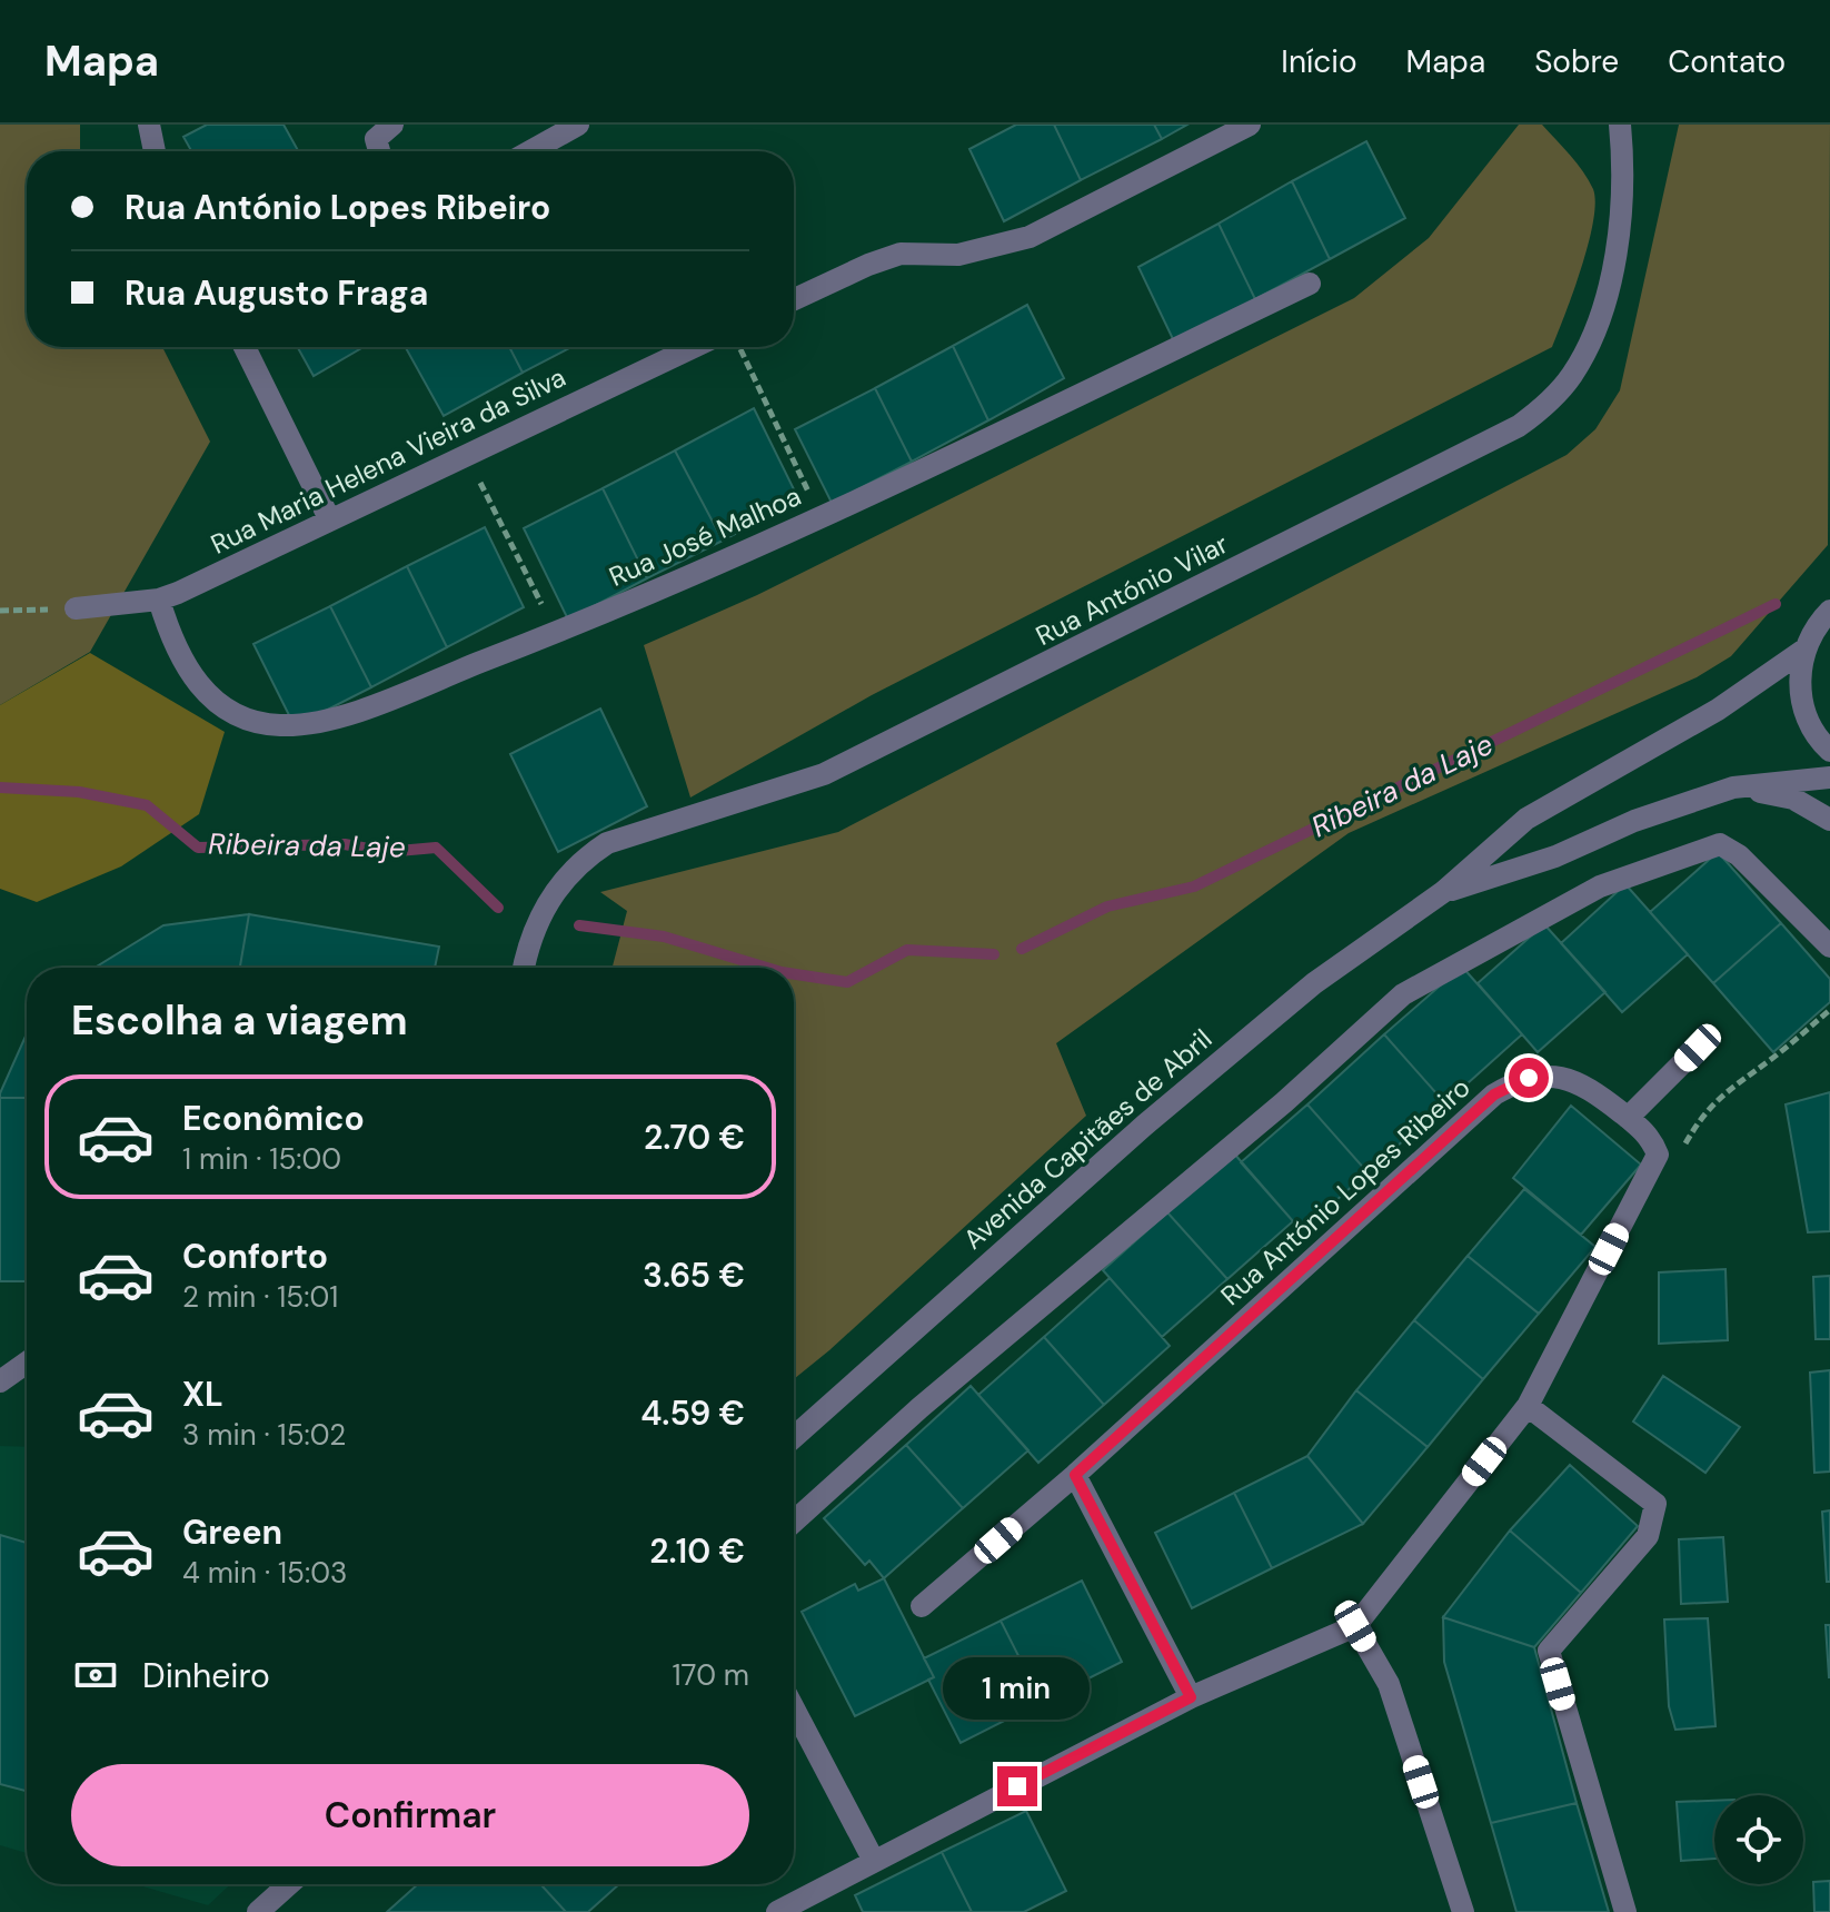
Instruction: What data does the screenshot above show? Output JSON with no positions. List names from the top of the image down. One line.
{"streets":{"street":["Rua Maria Helena Vieira da Silva","Rua José Malhoa","Rua António Vilar","Avenida Capitães de Abril","Rua António Lopes Ribeiro"]},"crossings":[["Rua Maria Helena Vieira da Silva","Rua José Malhoa"]],"water":["Ribeira da Laje"],"page":{"header":"Mapa","nav":["Início","Mapa","Sobre","Contato"],"banner":["Rua António Lopes Ribeiro","Rua Augusto Fraga"],"heading":"Escolha a viagem","list":[{"name":"Econômico","note":"1 min · 15:00","value":"2.70 €"},{"name":"Conforto","note":"2 min · 15:01","value":"3.65 €"},{"name":"XL","note":"3 min · 15:02","value":"4.59 €"},{"name":"Green","note":"4 min · 15:03","value":"2.10 €"}],"pay":["Dinheiro","170 m"],"bubble":"1 min","buttons":"Confirmar"}}
